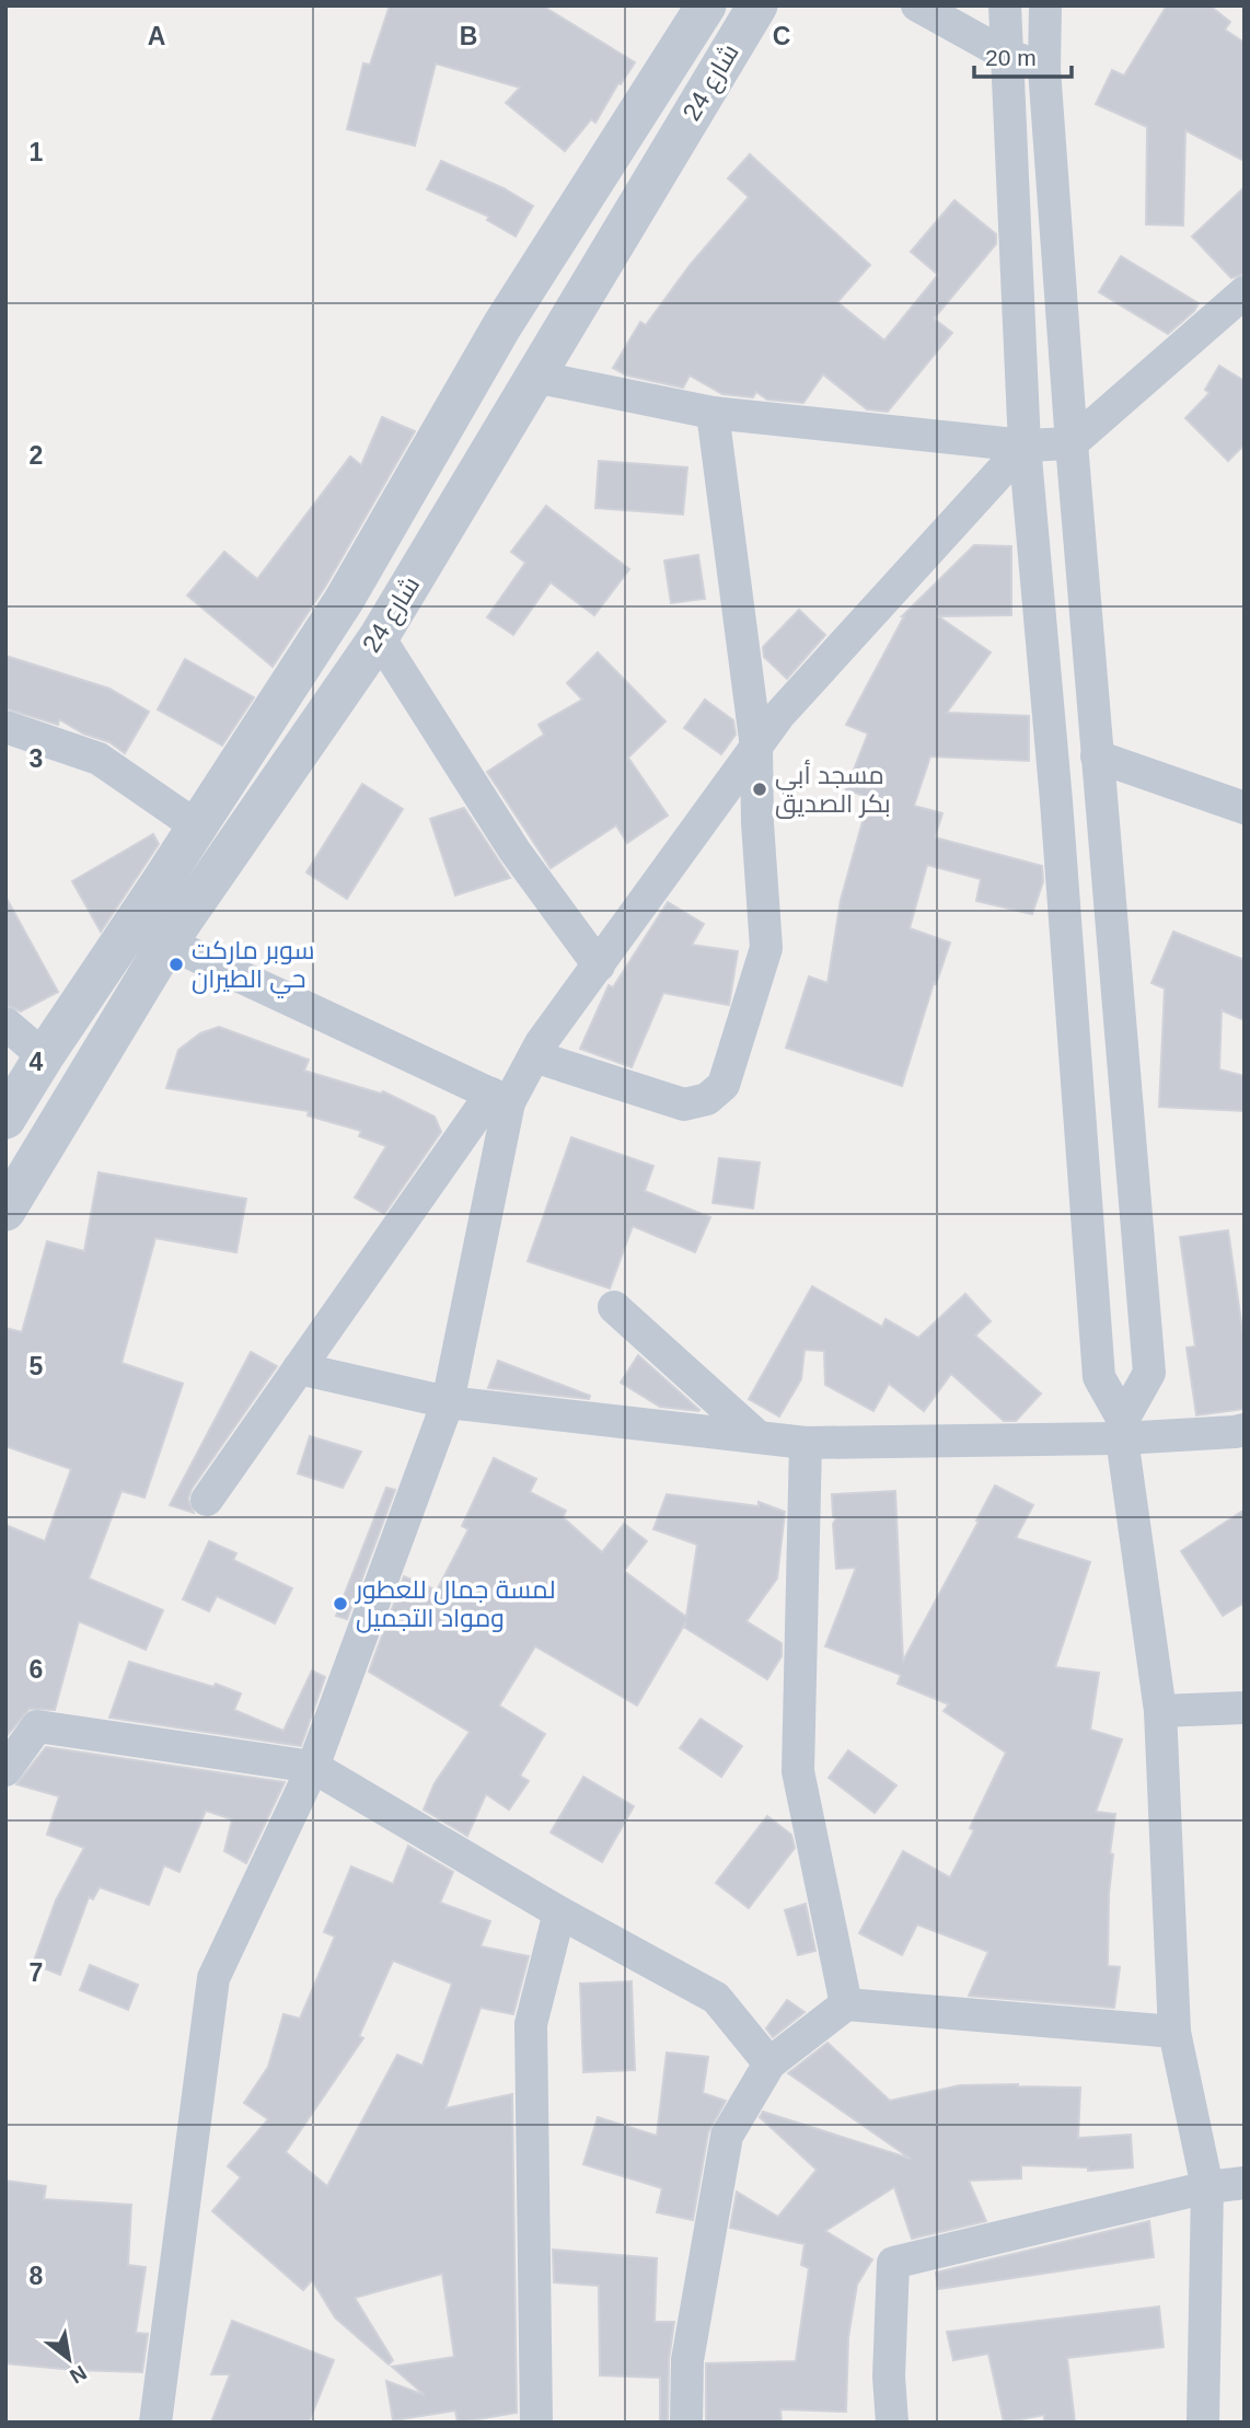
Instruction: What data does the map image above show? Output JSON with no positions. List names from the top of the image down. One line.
{"streets":{"street":["شارع 24"]},"places":["مسجد أبي بكر الصديق","سوبر ماركت حي الطيران","لمسة جمال للعطور ومواد التجميل"],"scale_bar":"20 m","north":"bottom right","grid":{"columns":["A","B","C"],"rows":["1","2","3","4","5","6","7","8"]}}
